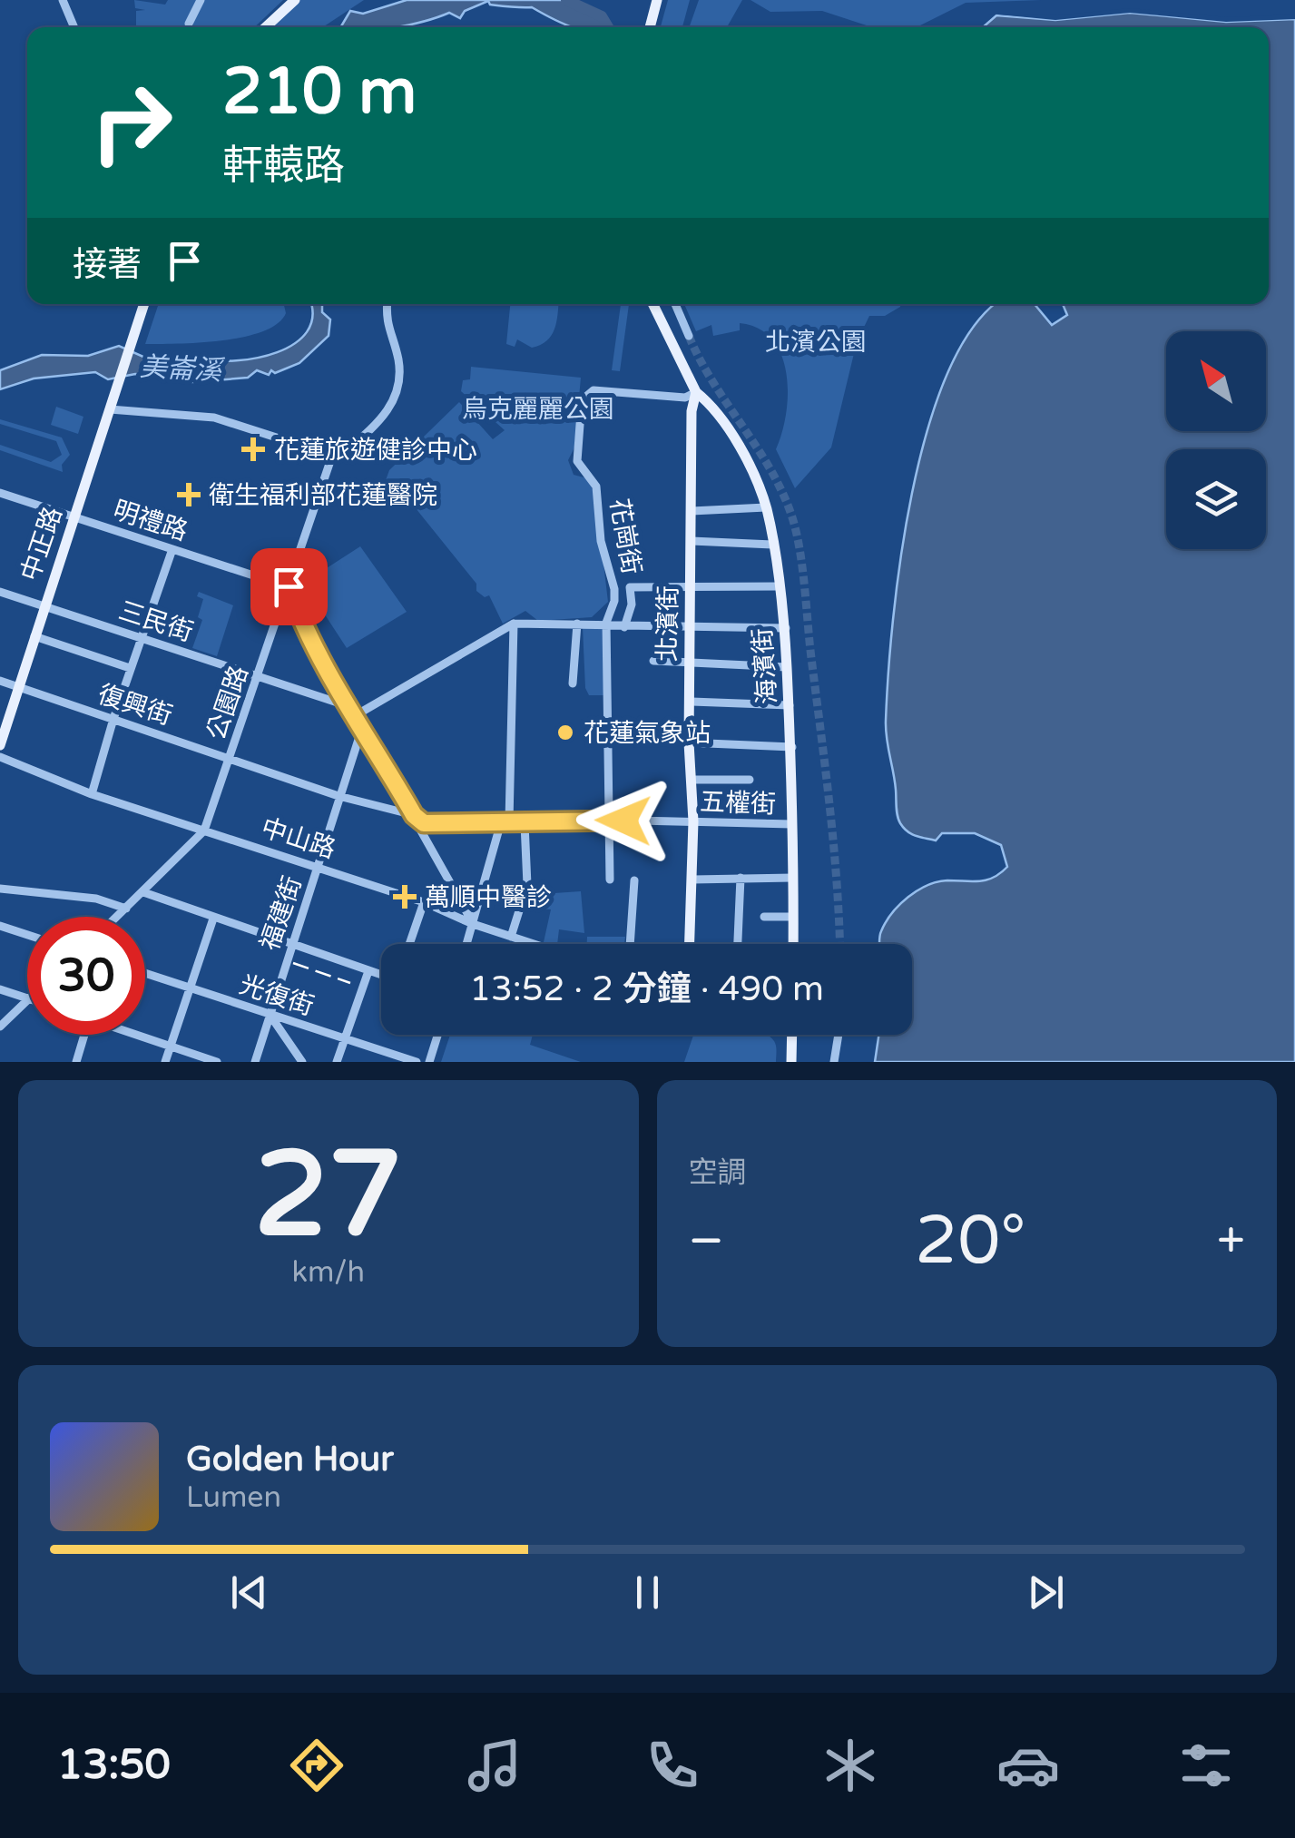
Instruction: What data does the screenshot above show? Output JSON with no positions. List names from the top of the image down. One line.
{"streets":{"main road":["中正路","北濱街","海濱街"],"street":["明禮路","花崗街","三民街","公園路","復興街","五權街","中山路","福建街","光復街"]},"crossings":[["明禮路","中正路"],["明禮路","公園路"],["花崗街","北濱街"],["花崗街","海濱街"],["花崗街","五權街"],["中正路","三民街"],["中正路","復興街"],["三民街","公園路"],["北濱街","海濱街"],["北濱街","五權街"],["海濱街","五權街"],["公園路","復興街"],["公園路","中山路"],["復興街","五權街"],["復興街","福建街"],["中山路","福建街"],["福建街","光復街"]],"water":["美崙溪"],"parks":["北濱公園","烏克麗麗公園"],"places":{"health":["花蓮旅遊健診中心","衛生福利部花蓮醫院","萬順中醫診"],"other":["花蓮氣象站"]},"north":"top left","page":{"turn":["210 m","軒轅路"],"then":"接著","limit":"30","trip":"13:52 · 2 分鐘 · 490 m","tile":[["27","km/h"],"空調"],"heat":["−","20°","+"],"song":["Golden Hour","Lumen"],"tabs":"13:50"}}
